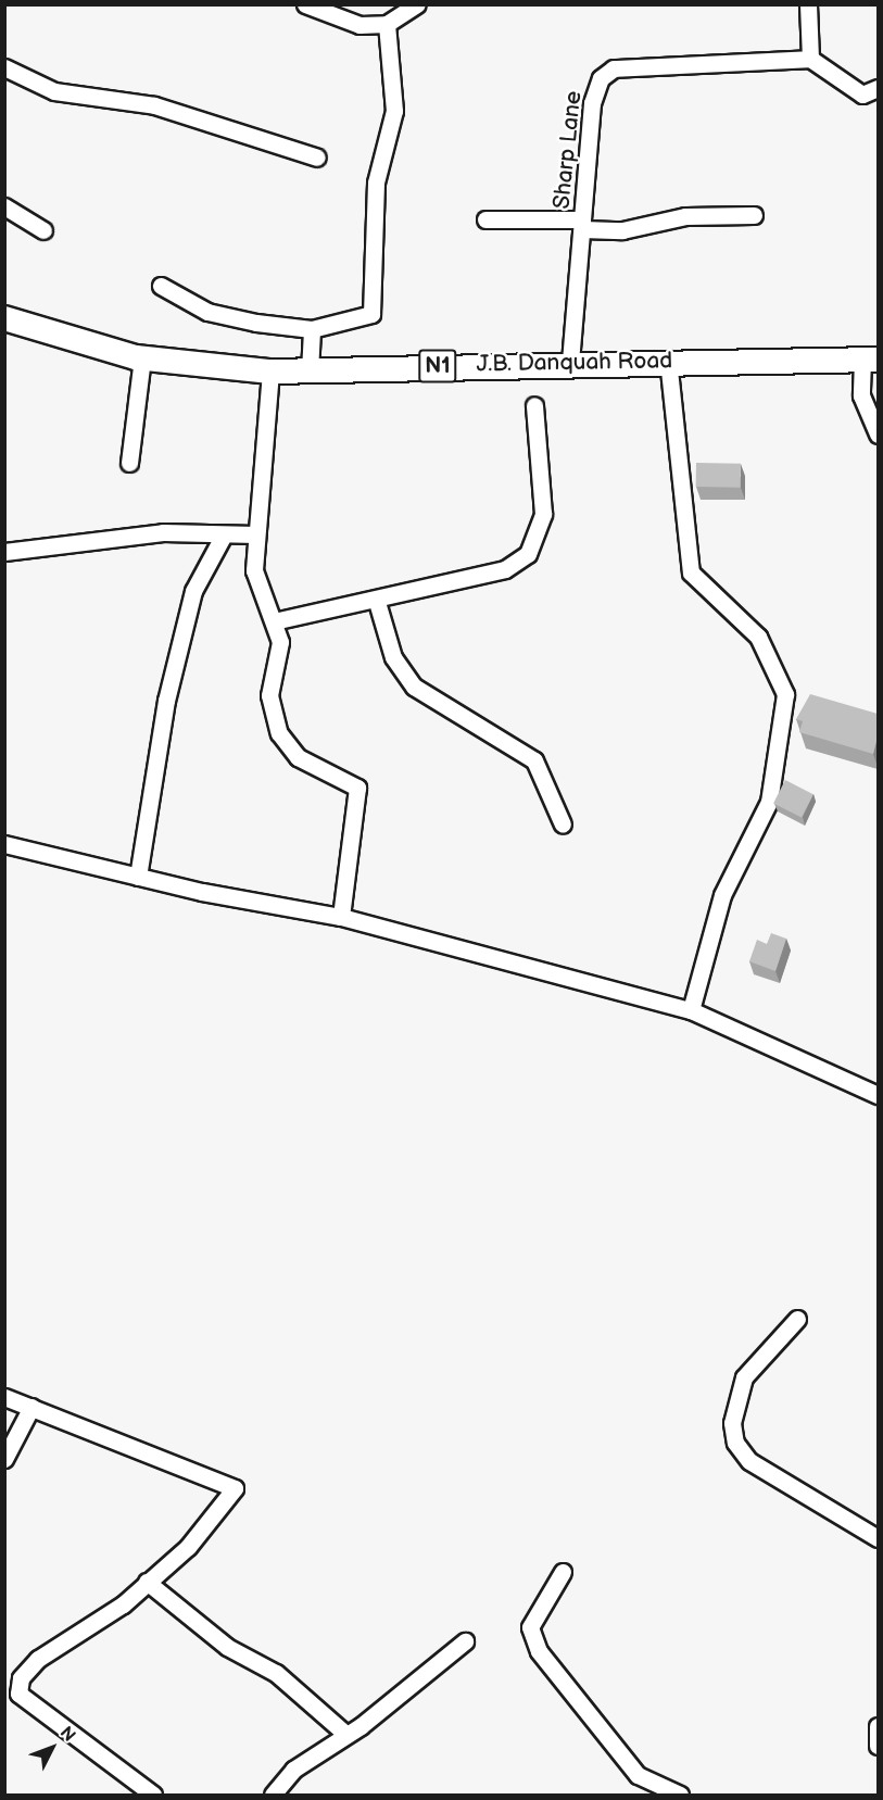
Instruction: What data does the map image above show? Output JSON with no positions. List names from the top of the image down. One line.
{"streets":{"highway":["J.B. Danquah Road","N1"],"street":["Sharp Lane"]},"crossings":[["Sharp Lane","J.B. Danquah Road"]],"north":"top right"}
